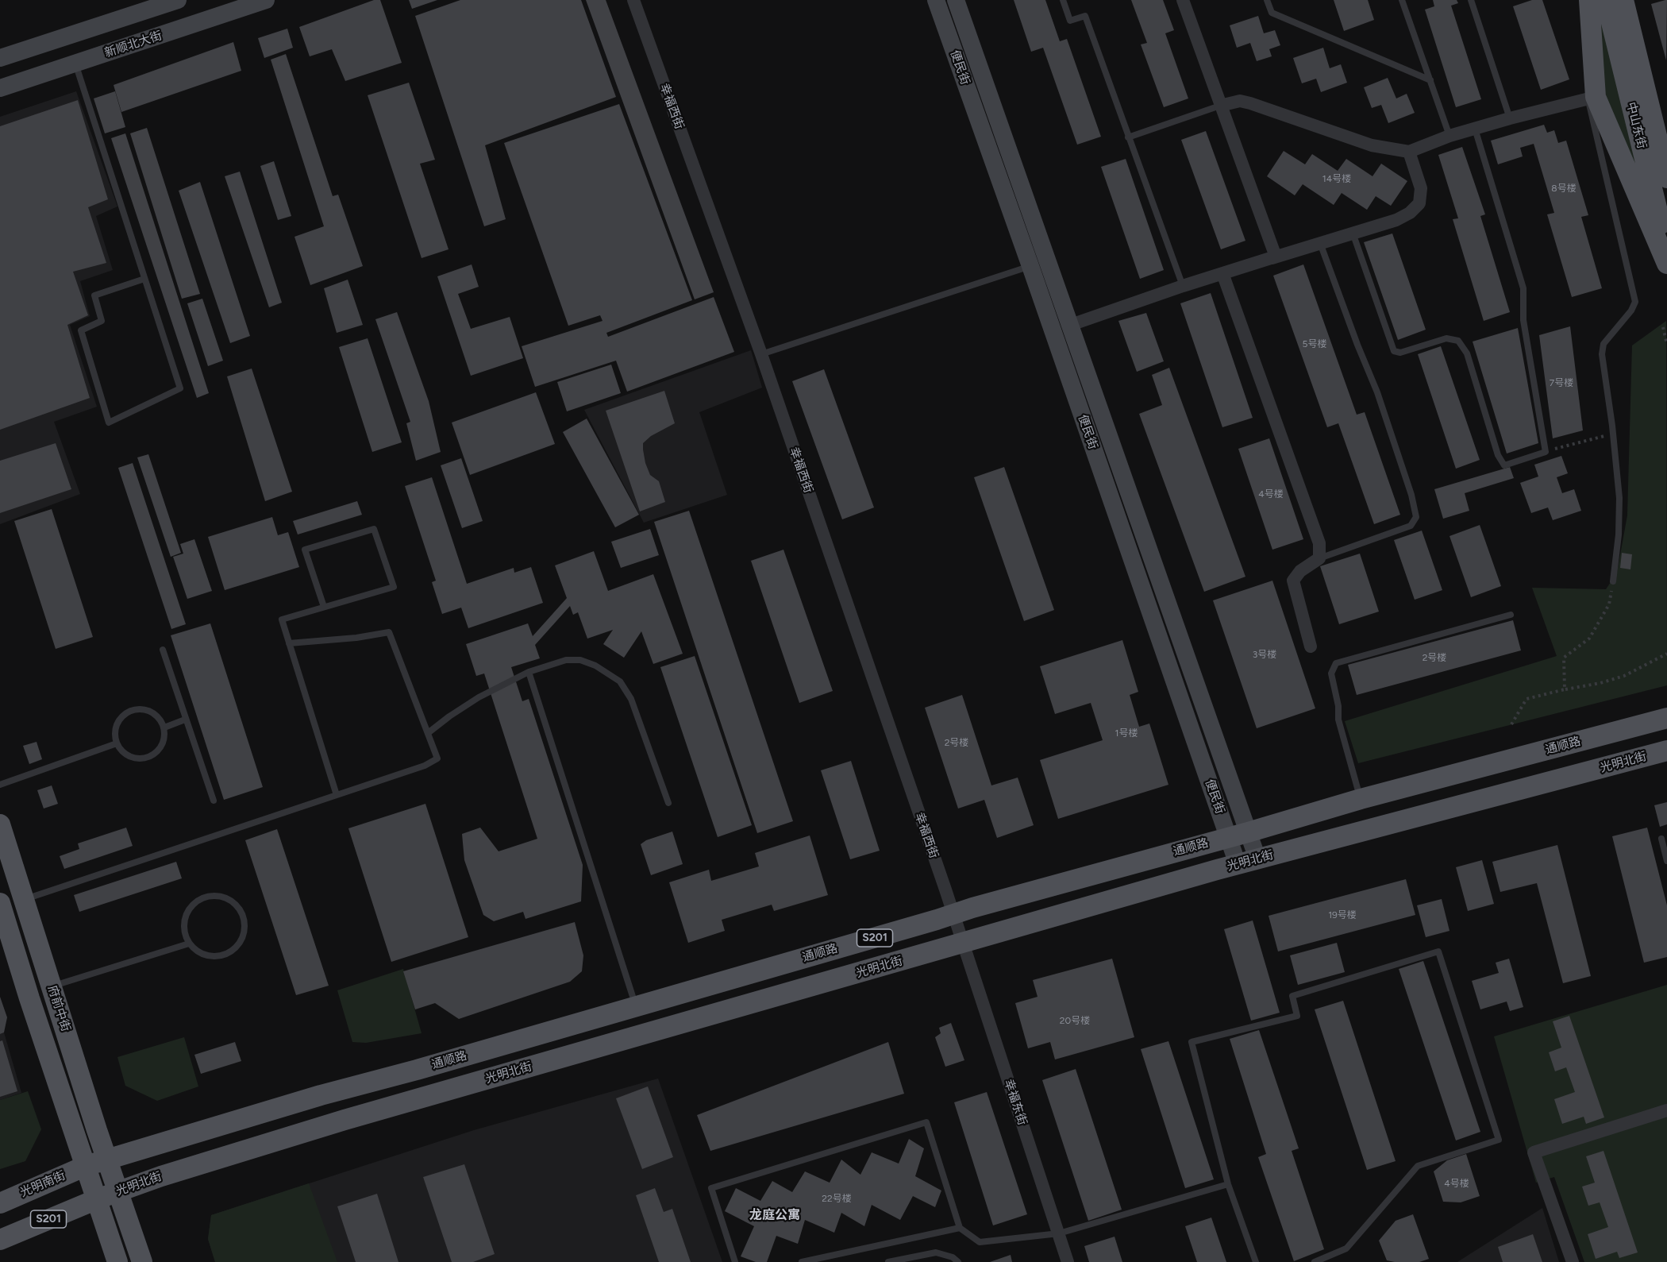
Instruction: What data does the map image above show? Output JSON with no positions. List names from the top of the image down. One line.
{"streets":{"main road":["中山东街","通顺路","光明北街","S201","府前中街","光明南街"],"street":["新顺北大街","便民街","幸福西街","幸福东街"]},"crossings":[["便民街","通顺路"],["便民街","光明北街"],["幸福西街","通顺路"],["幸福西街","光明北街"],["幸福西街","幸福东街"],["通顺路","府前中街"],["通顺路","光明南街"],["光明北街","S201"],["光明北街","府前中街"],["光明北街","幸福东街"],["S201","府前中街"],["府前中街","光明南街"]],"districts":["龙庭公寓"],"house_numbers":["14号楼","8号楼","5号楼","7号楼","4号楼","3号楼","2号楼","1号楼","2号楼","19号楼","20号楼","4号楼","22号楼"]}
